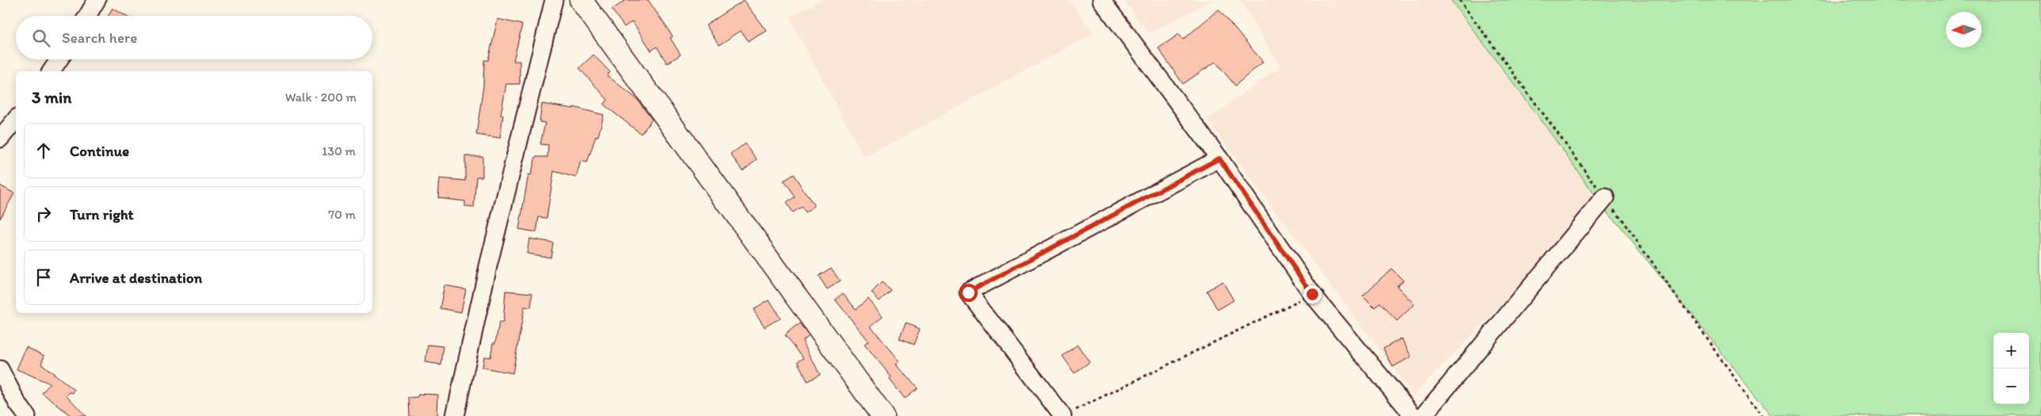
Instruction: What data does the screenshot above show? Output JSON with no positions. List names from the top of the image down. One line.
{"north":"left","page":{"search":"Search here","heading":["3 min","Walk · 200 m"],"list":[["Continue","130 m"],["Turn right","70 m"],"Arrive at destination"],"map_buttons":["+","−"]}}
